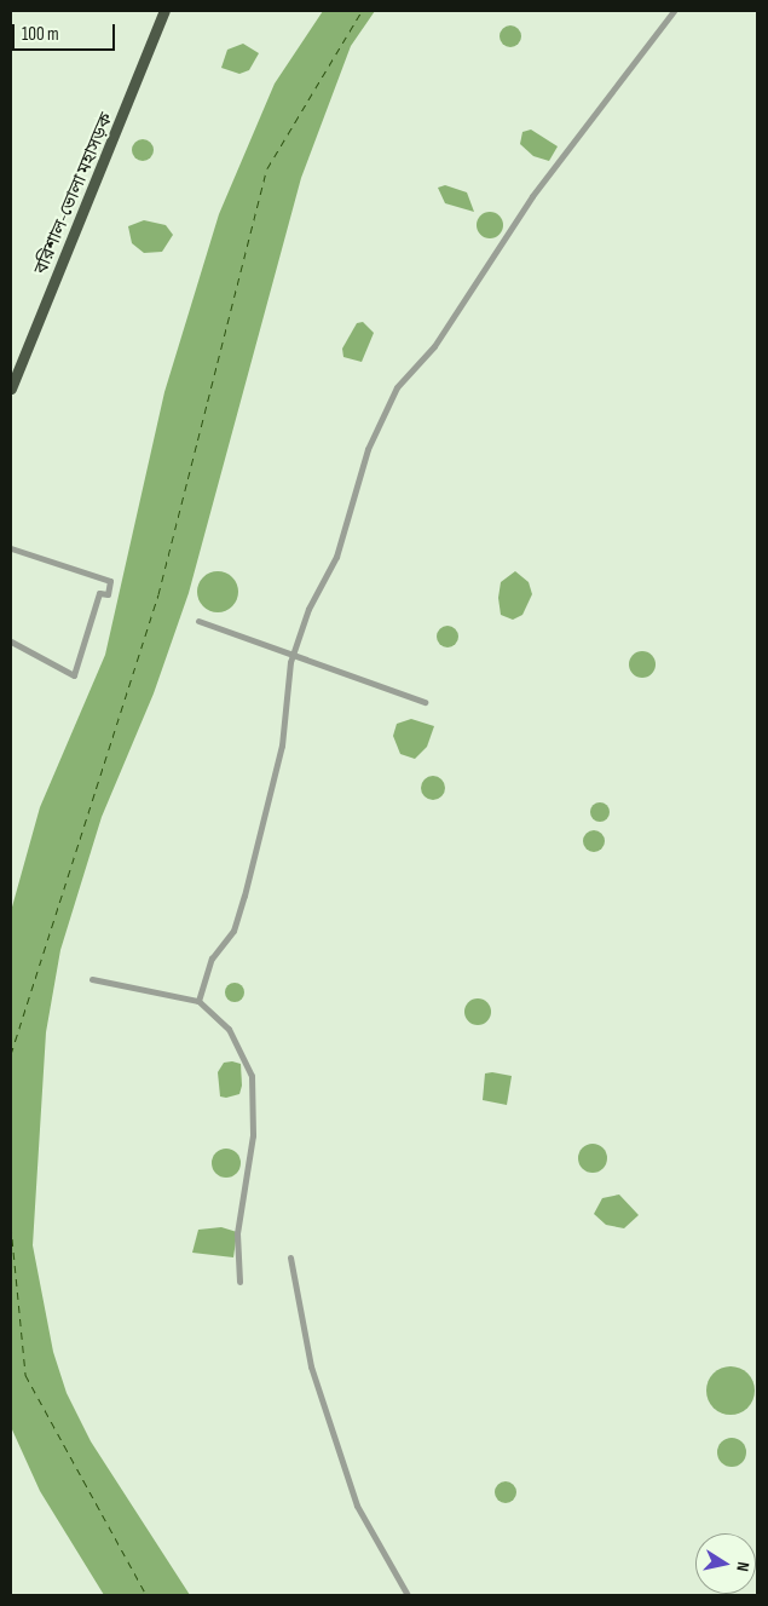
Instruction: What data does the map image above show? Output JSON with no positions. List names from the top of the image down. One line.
{"streets":{"highway":["বরিশাল-ভোলা মহাসড়ক"]},"scale_bar":"100 m","north":"right"}
